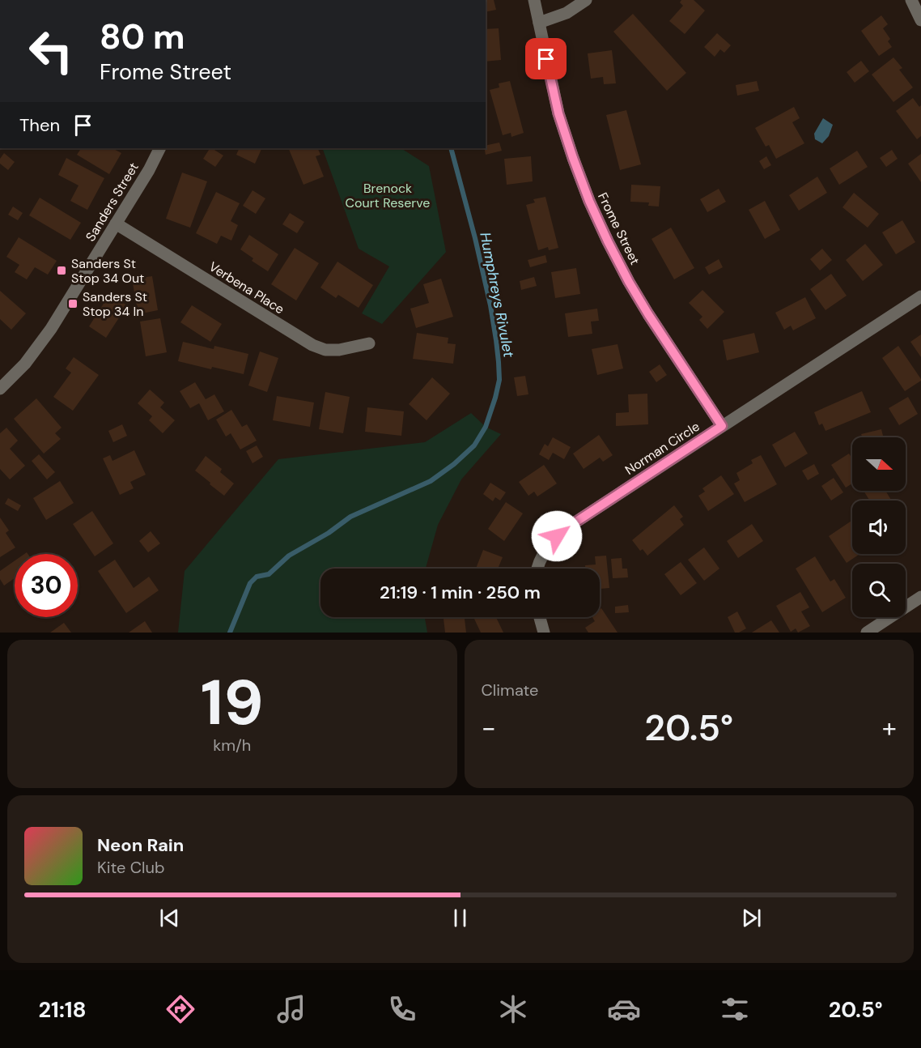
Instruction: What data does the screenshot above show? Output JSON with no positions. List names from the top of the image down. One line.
{"streets":{"street":["Sanders Street","Frome Street","Verbena Place","Norman Circle"]},"crossings":[["Sanders Street","Verbena Place"],["Frome Street","Norman Circle"]],"water":["Humphreys Rivulet"],"parks":["Brenock Court Reserve"],"places":{"transit":["Sanders St Stop 34 Out","Sanders St Stop 34 In"]},"north":"right","page":{"turn":["80 m","Frome Street"],"then":"Then","limit":"30","trip":"21:19 · 1 min · 250 m","tile":[["19","km/h"],"Climate"],"heat":["−","20.5°","+"],"song":["Neon Rain","Kite Club"],"tabs":["21:18","20.5°"]}}
